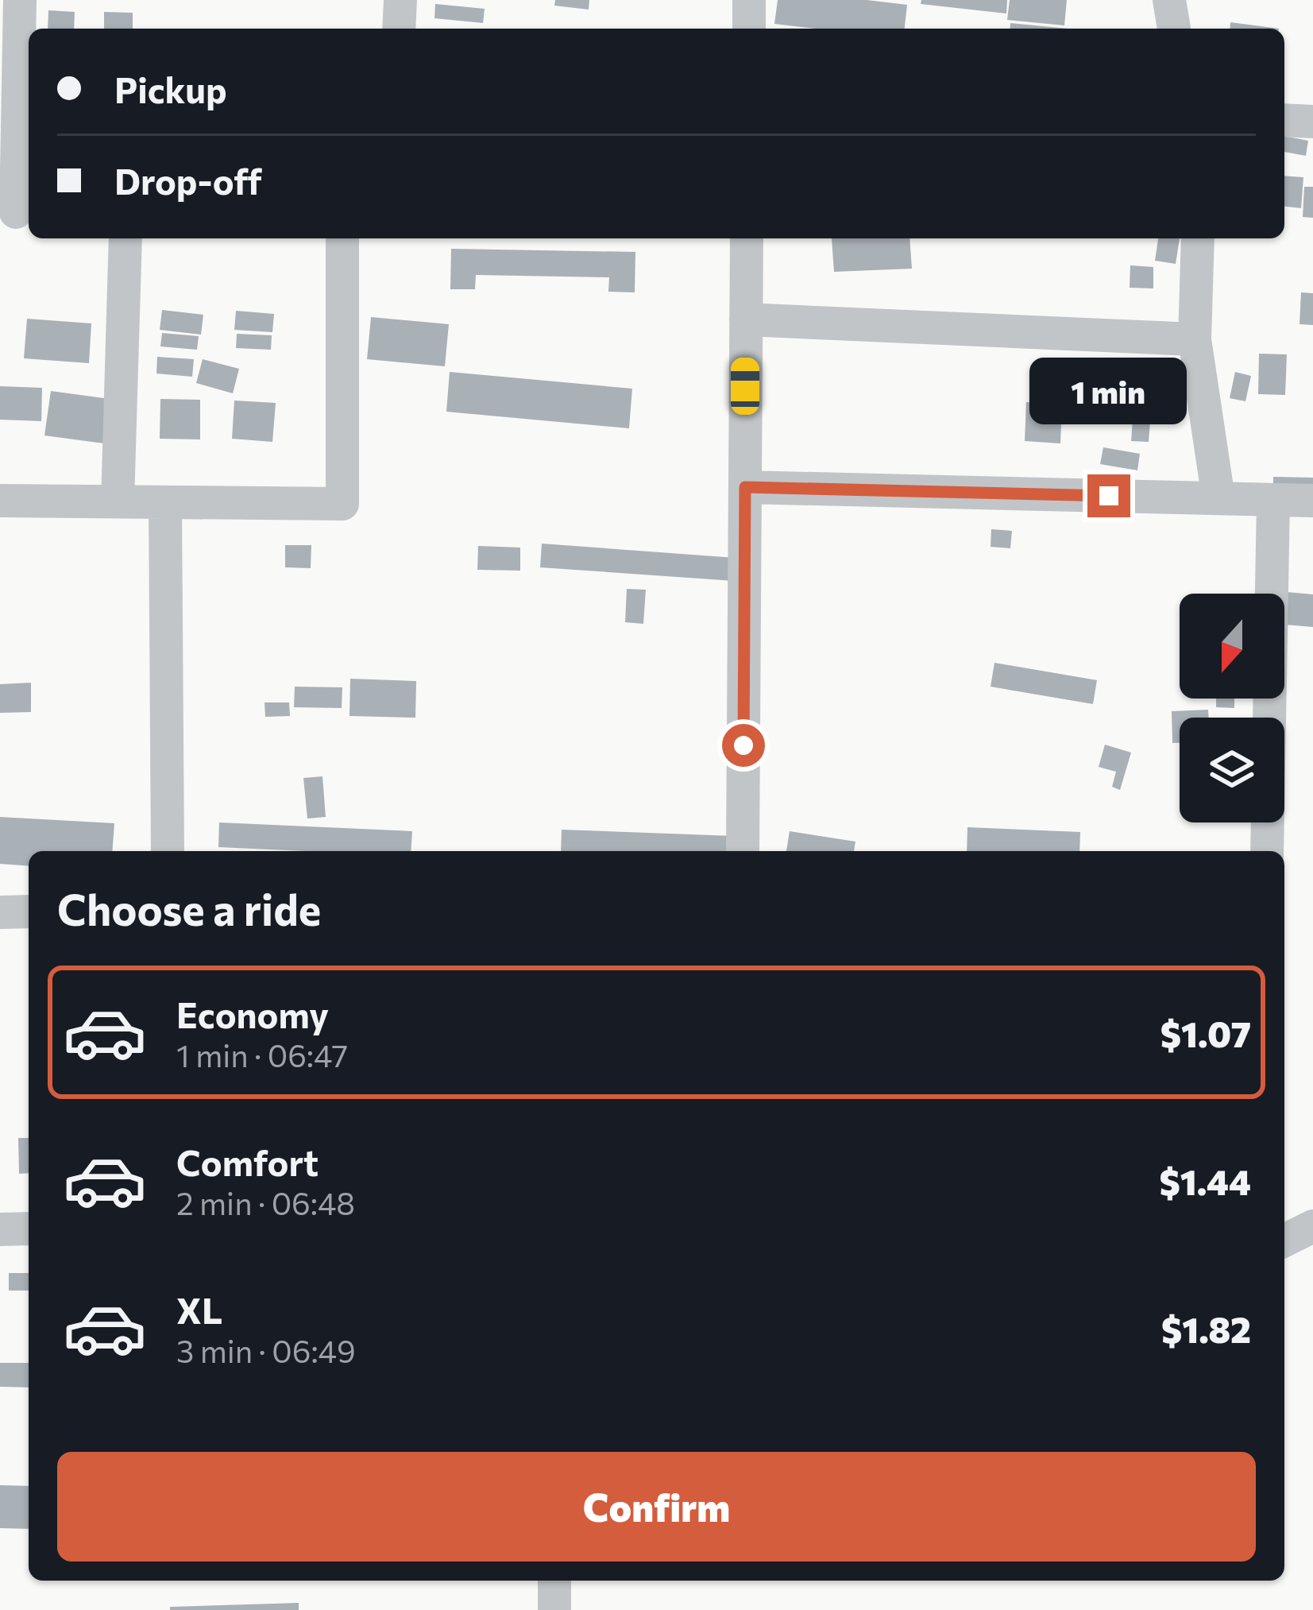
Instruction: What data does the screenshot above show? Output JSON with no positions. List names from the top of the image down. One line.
{"north":"bottom","page":{"banner":["Pickup","Drop-off"],"bubble":"1 min","heading":"Choose a ride","list":[{"name":"Economy","note":"1 min · 06:47","value":"$1.07"},{"name":"Comfort","note":"2 min · 06:48","value":"$1.44"},{"name":"XL","note":"3 min · 06:49","value":"$1.82"}],"buttons":"Confirm"}}
